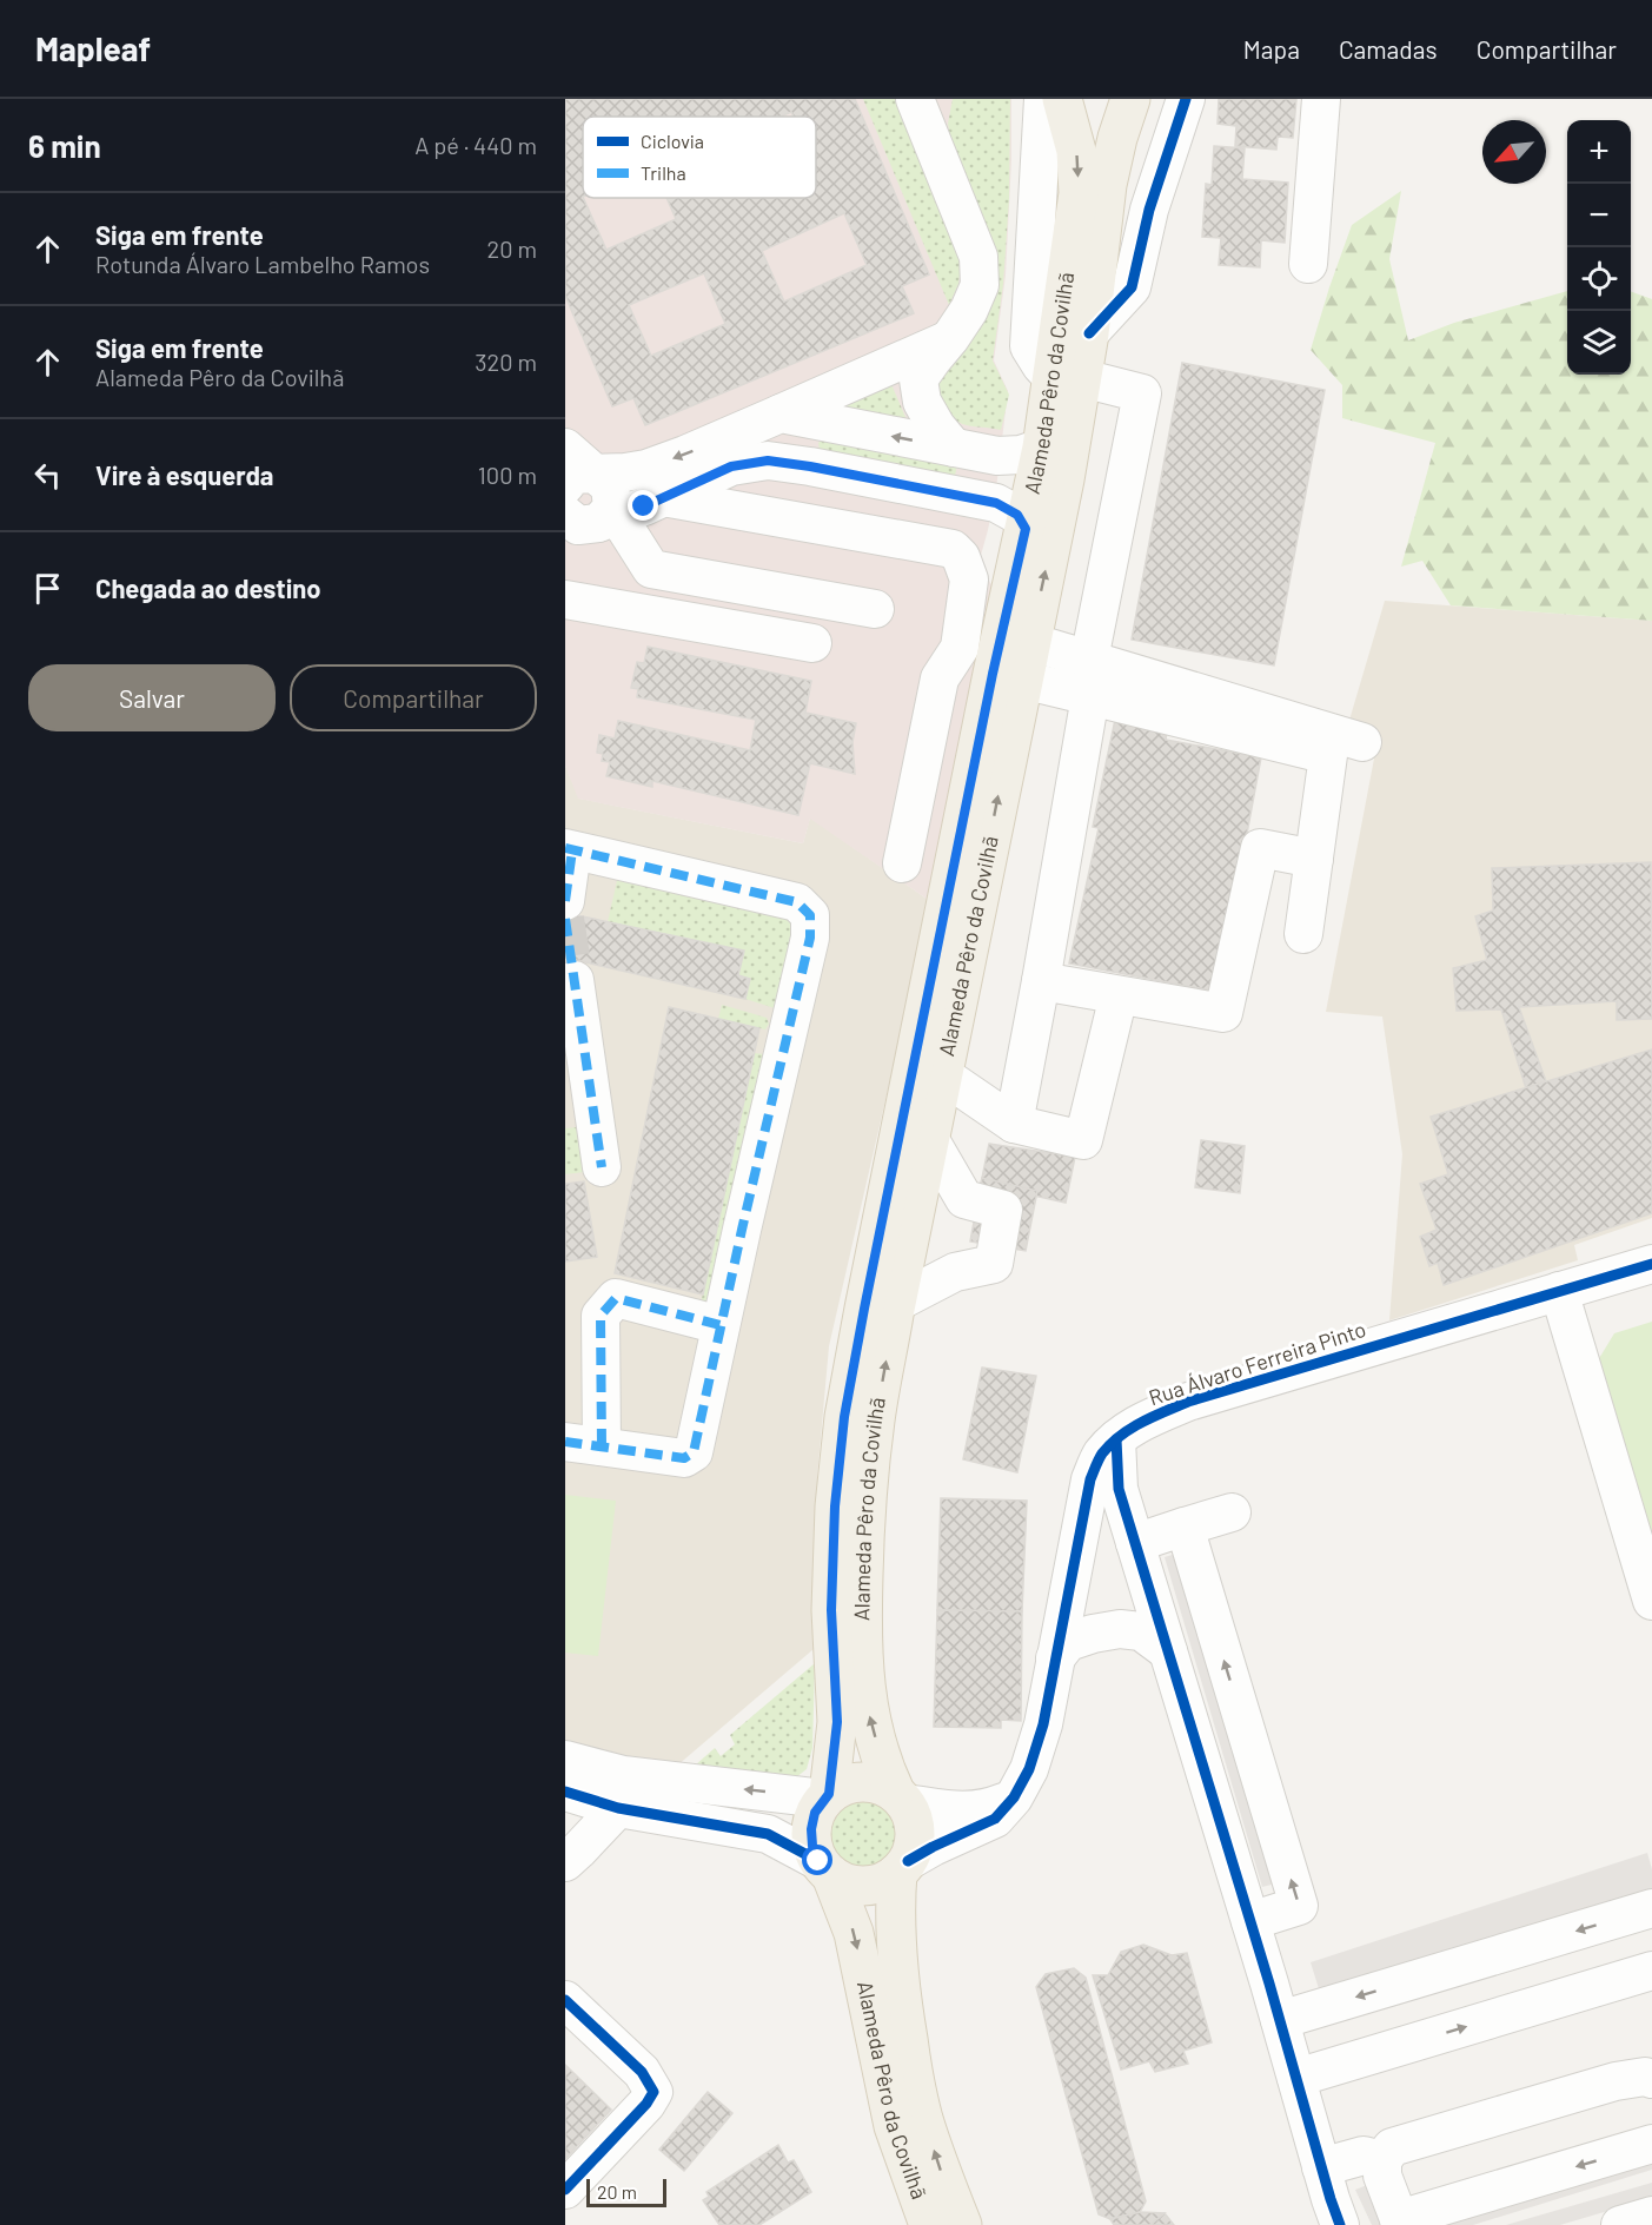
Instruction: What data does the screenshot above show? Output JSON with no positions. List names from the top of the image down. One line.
{"streets":{"main road":["Alameda Pêro da Covilhã"],"street":["Rua Álvaro Ferreira Pinto"]},"crossings":[["Alameda Pêro da Covilhã","Rua Álvaro Ferreira Pinto"]],"legend":["Ciclovia","Trilha"],"scale_bar":"20 m","north":"bottom left","page":{"header":"Mapleaf","nav":["Mapa","Camadas","Compartilhar"],"heading":["6 min","A pé · 440 m"],"map_buttons":["+","−"],"list":[["Siga em frente","Rotunda Álvaro Lambelho Ramos","20 m"],["Siga em frente","Alameda Pêro da Covilhã","320 m"],["Vire à esquerda","100 m"],"Chegada ao destino"],"buttons":["Salvar","Compartilhar"],"scale":"20 m"}}
